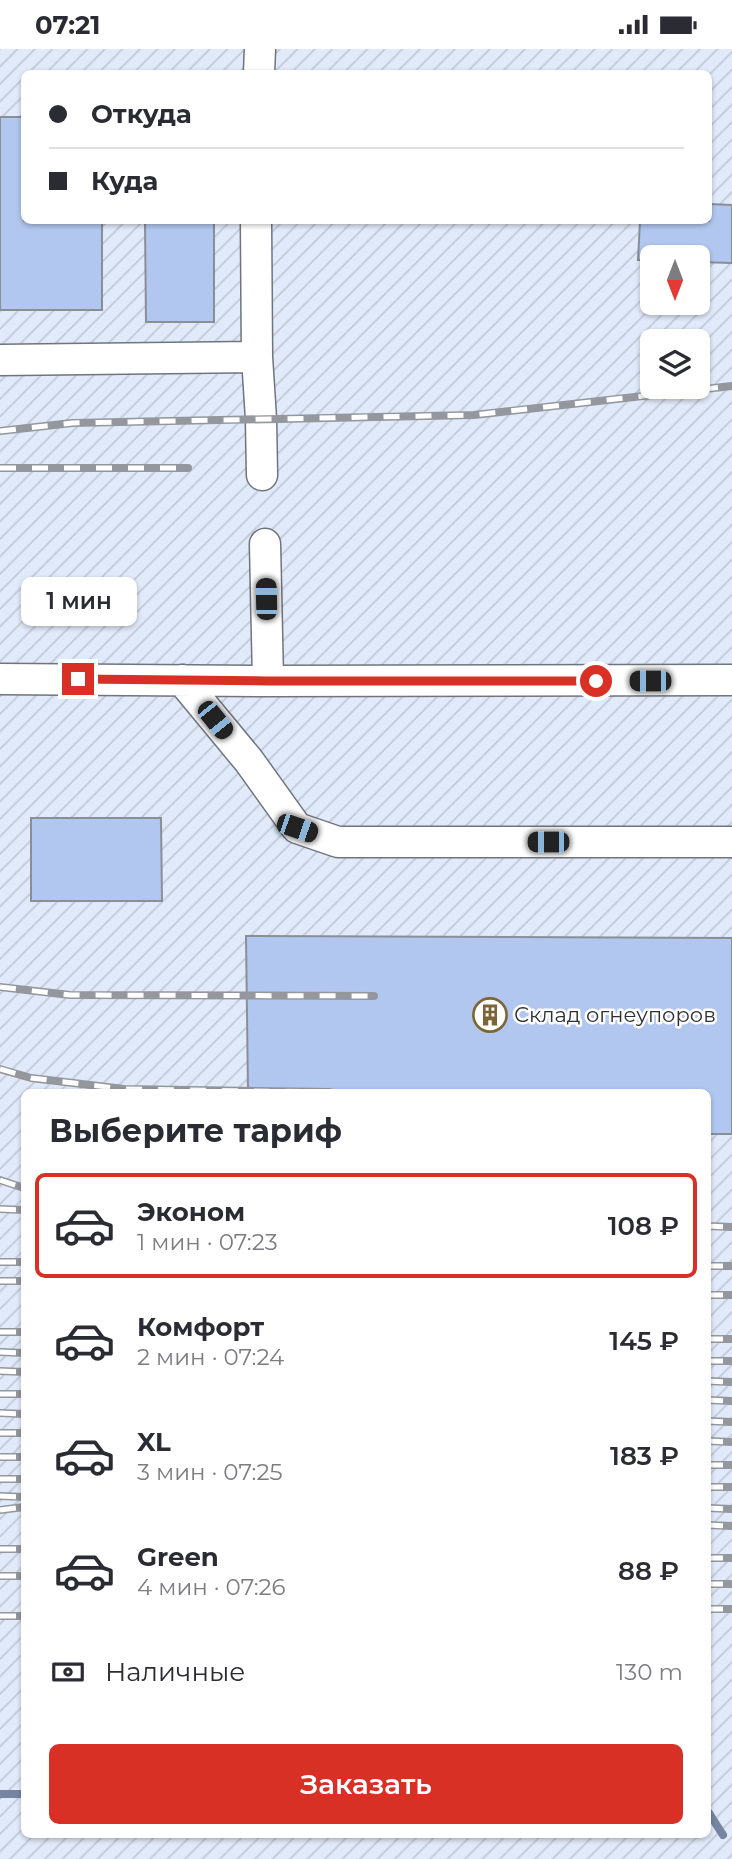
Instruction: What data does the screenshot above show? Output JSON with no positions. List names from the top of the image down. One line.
{"places":{"building":["Склад огнеупоров"]},"north":"bottom","page":{"status":"07:21","banner":["Откуда","Куда"],"bubble":"1 мин","heading":"Выберите тариф","list":[{"name":"Эконом","note":"1 мин · 07:23","value":"108 ₽"},{"name":"Комфорт","note":"2 мин · 07:24","value":"145 ₽"},{"name":"XL","note":"3 мин · 07:25","value":"183 ₽"},{"name":"Green","note":"4 мин · 07:26","value":"88 ₽"}],"pay":["Наличные","130 m"],"buttons":"Заказать"}}
